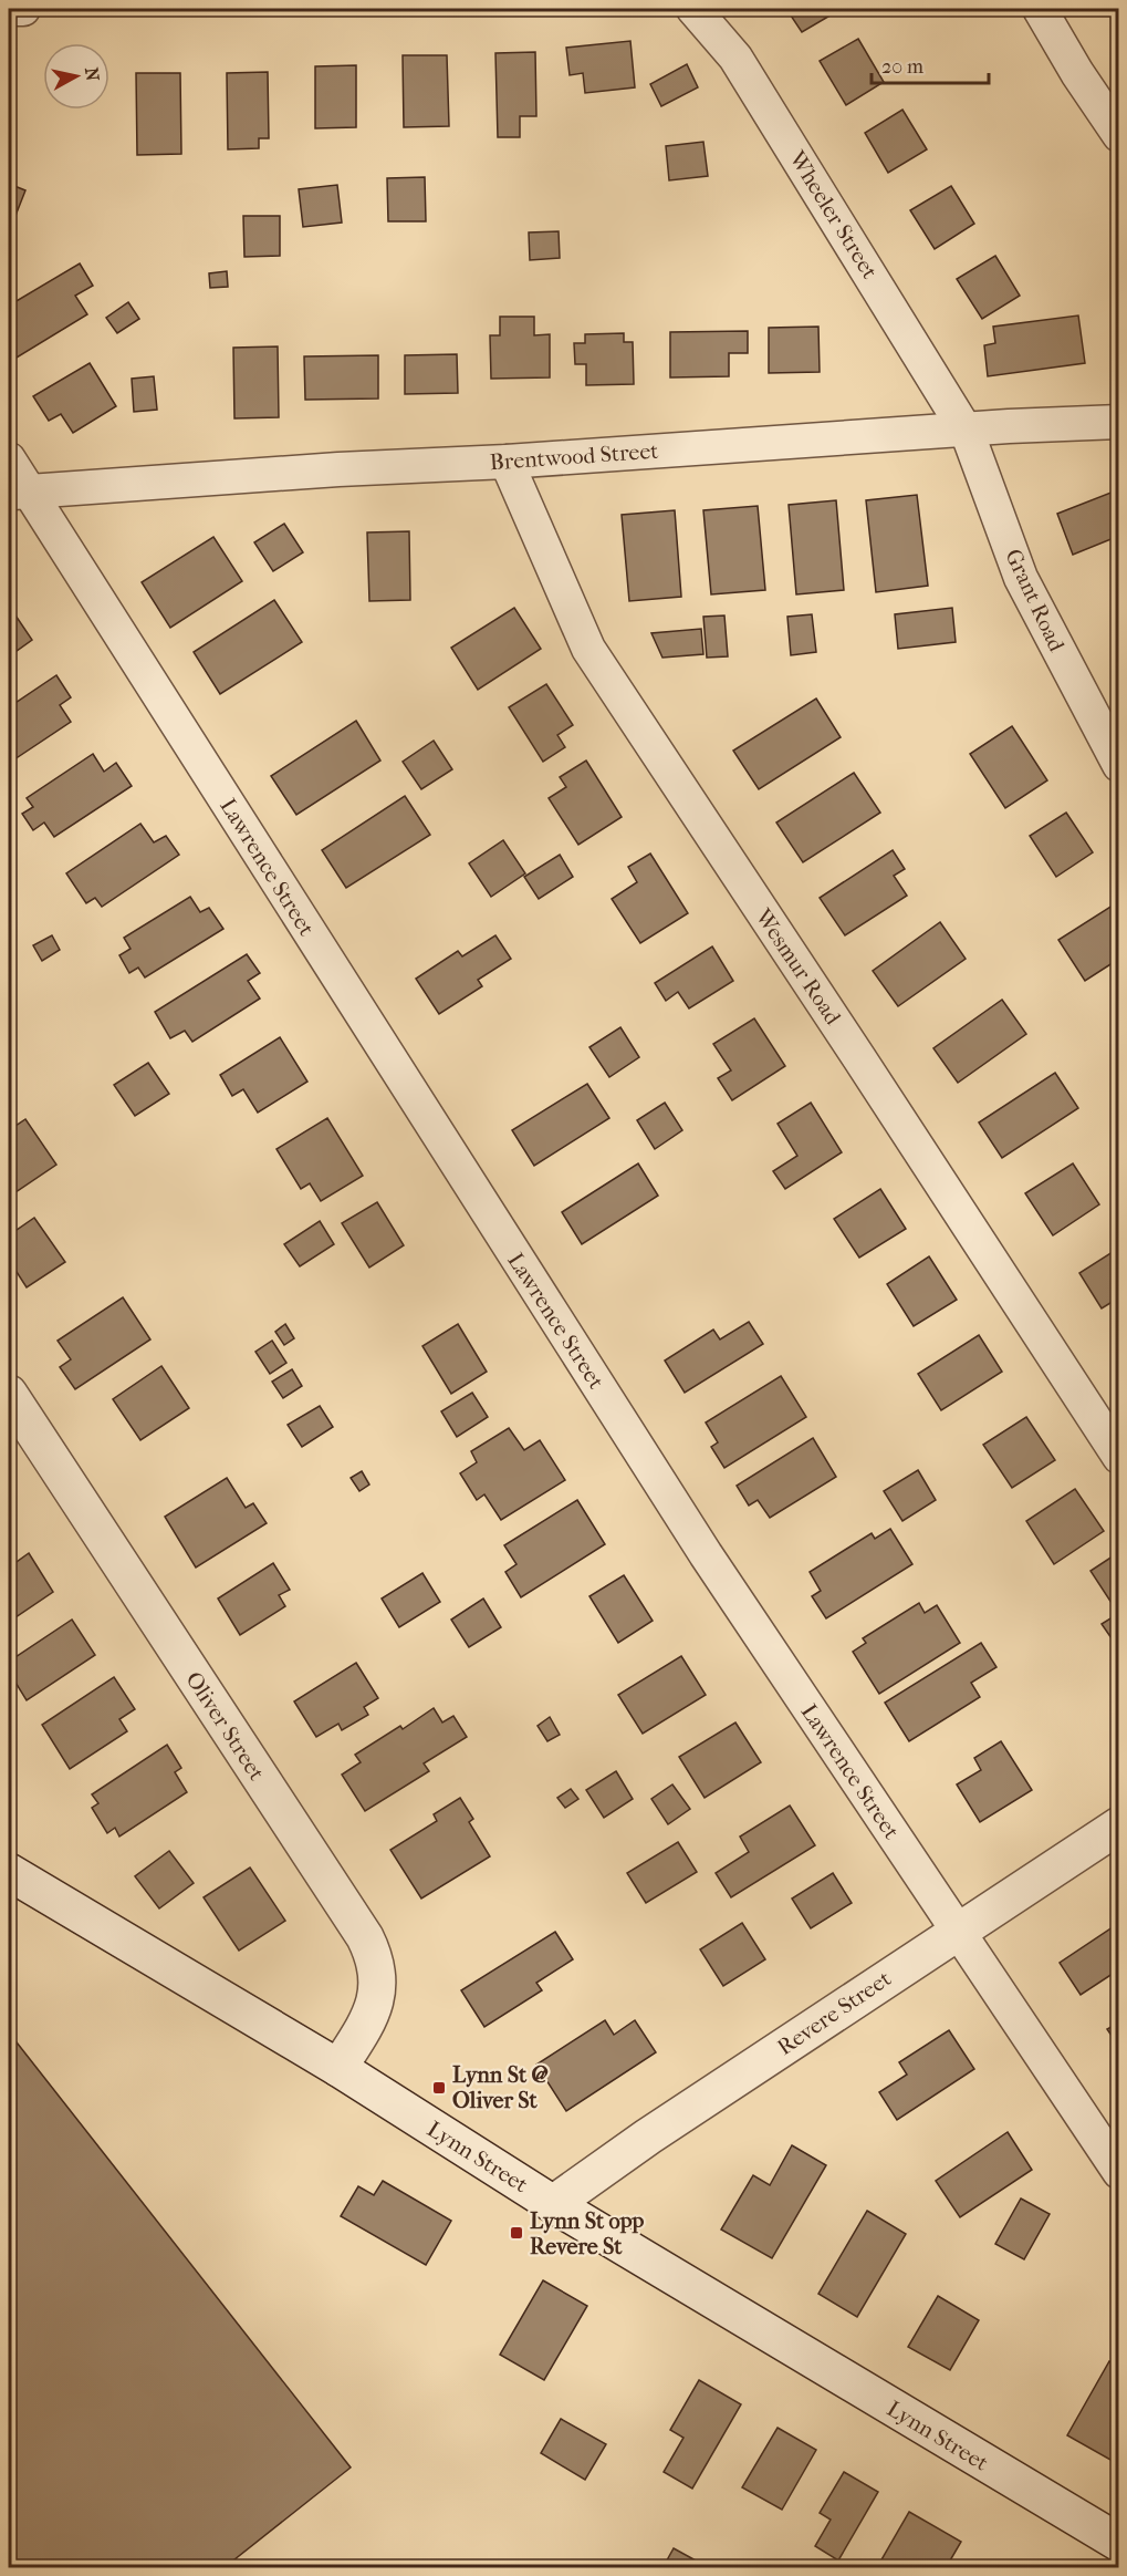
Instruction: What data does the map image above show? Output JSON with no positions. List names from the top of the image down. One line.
{"streets":{"street":["Wheeler Street","Brentwood Street","Grant Road","Lawrence Street","Wesmur Road","Oliver Street","Revere Street","Lynn Street"]},"crossings":[["Wheeler Street","Brentwood Street"],["Wheeler Street","Grant Road"],["Brentwood Street","Grant Road"],["Brentwood Street","Lawrence Street"],["Brentwood Street","Wesmur Road"],["Lawrence Street","Revere Street"],["Oliver Street","Lynn Street"],["Revere Street","Lynn Street"]],"places":{"transit":["Lynn St @ Oliver St","Lynn St opp Revere St"]},"scale_bar":"20 m","north":"right"}
